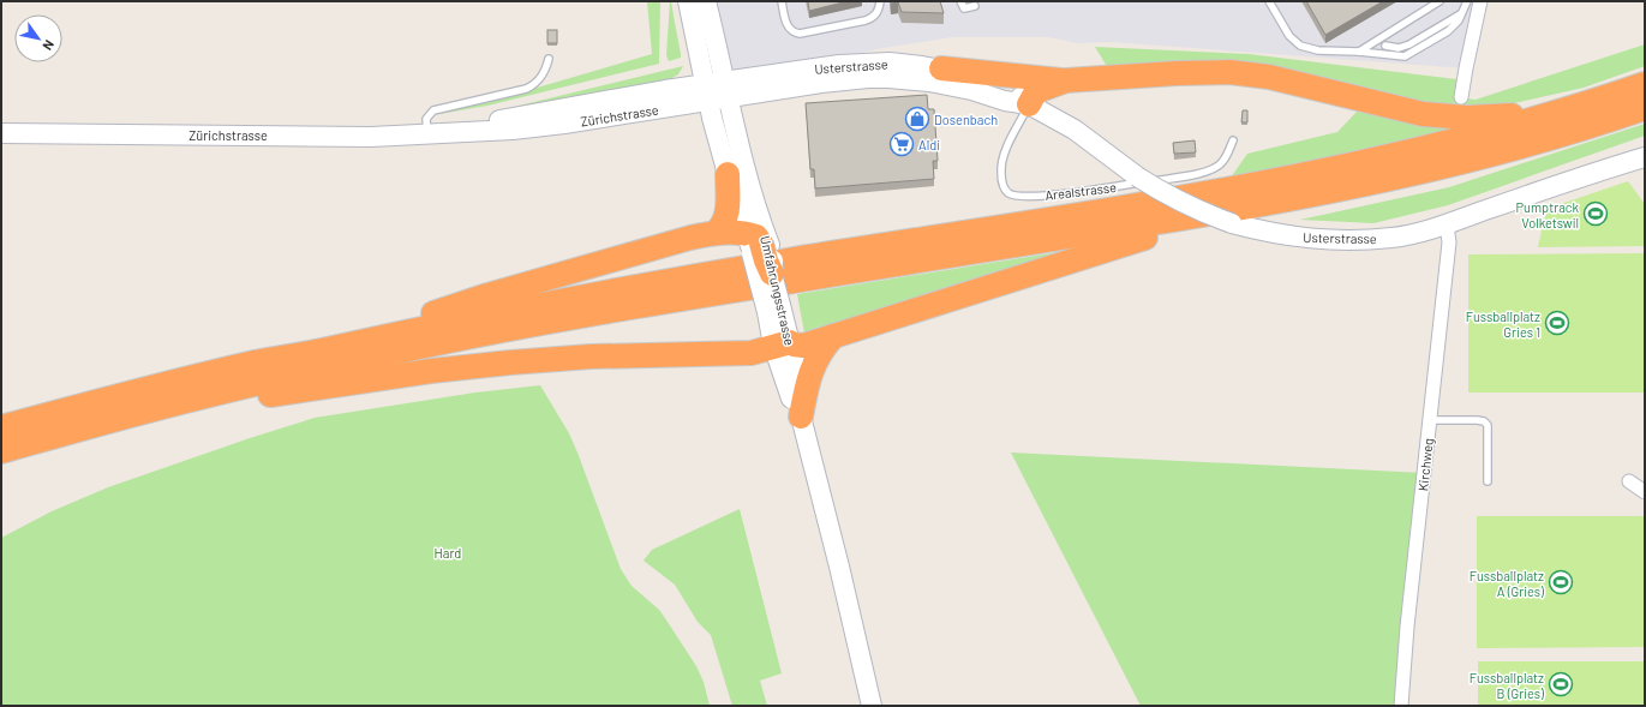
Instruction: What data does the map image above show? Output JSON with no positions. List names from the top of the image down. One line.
{"streets":{"main road":["Usterstrasse","Zürichstrasse","Umfahrungsstrasse"],"street":["Kirchweg"],"lane":["Arealstrasse"]},"crossings":[["Usterstrasse","Zürichstrasse"],["Usterstrasse","Arealstrasse"],["Usterstrasse","Umfahrungsstrasse"],["Usterstrasse","Kirchweg"],["Zürichstrasse","Umfahrungsstrasse"]],"parks":["Hard"],"places":{"shop":["Dosenbach"],"supermarket":["Aldi"],"sports":["Pumptrack Volketswil","Fussballplatz Gries 1","Fussballplatz A (Gries)","Fussballplatz B (Gries)"]},"north":"bottom right"}
